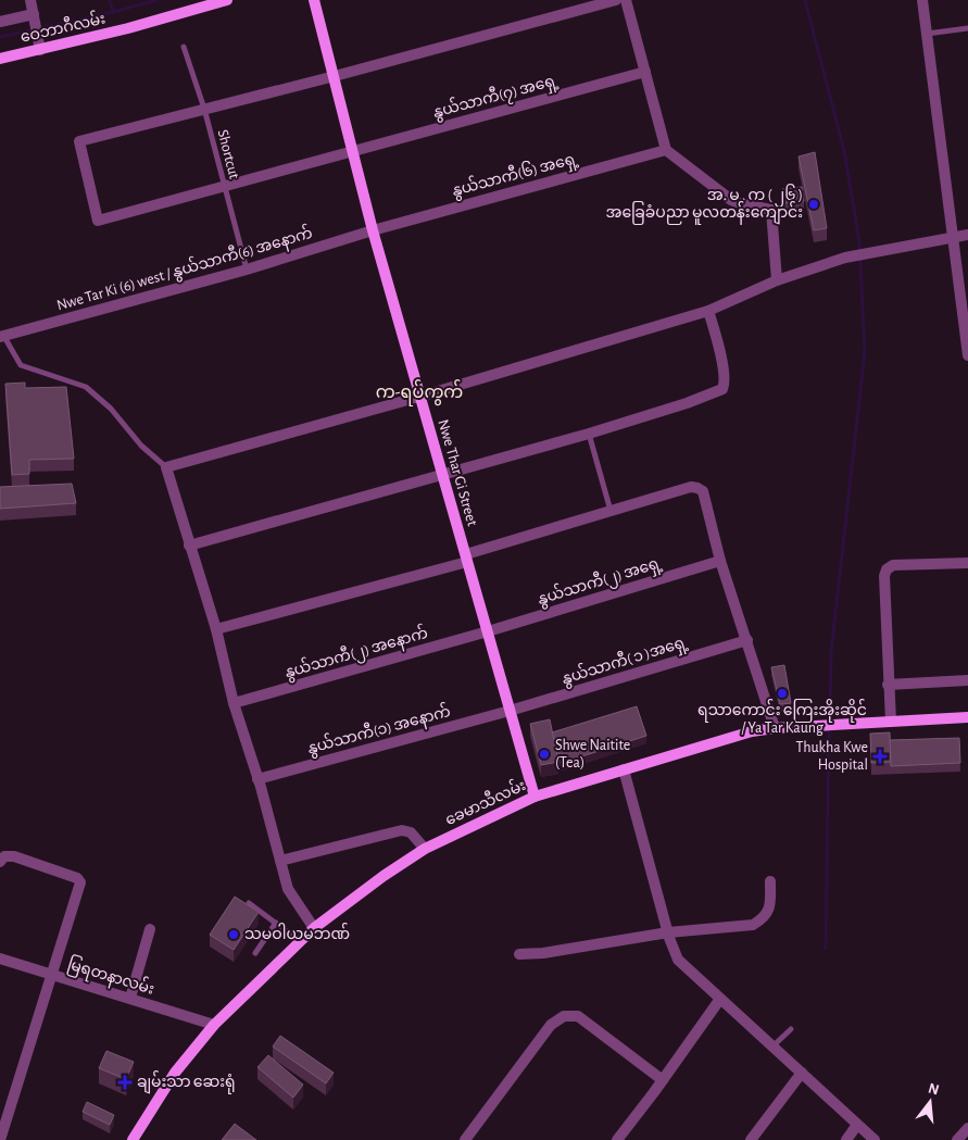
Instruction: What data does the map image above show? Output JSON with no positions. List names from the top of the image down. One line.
{"streets":{"street":["ဝေဘာဂီလမ်း","နွယ်သာကီ(၇) အရှေ့","နွယ်သာကီ(၆) အရှေ့","Nwe Tar Ki (6) west / နွယ်သာကီ(6) အနောက်","Nwe Thar Gi Street","နွယ်သာကီ(၂) အရှေ့","နွယ်သာကီ(၂) အနောက်","နွယ်သာကီ( ၁ )အရှေ့","နွယ်သာကီ(၁) အနောက်","ခေမာသီလမ်း","မြရတနာလမ်း"],"lane":["Shortcut"]},"crossings":[["နွယ်သာကီ(၇) အရှေ့","Shortcut"],["နွယ်သာကီ(၇) အရှေ့","Nwe Thar Gi Street"],["Shortcut","Nwe Tar Ki (6) west / နွယ်သာကီ(6) အနောက်"],["နွယ်သာကီ(၆) အရှေ့","Nwe Tar Ki (6) west / နွယ်သာကီ(6) အနောက်"],["နွယ်သာကီ(၆) အရှေ့","Nwe Thar Gi Street"],["Nwe Tar Ki (6) west / နွယ်သာကီ(6) အနောက်","Nwe Thar Gi Street"],["Nwe Thar Gi Street","နွယ်သာကီ(၂) အရှေ့"],["Nwe Thar Gi Street","နွယ်သာကီ(၂) အနောက်"],["Nwe Thar Gi Street","နွယ်သာကီ( ၁ )အရှေ့"],["Nwe Thar Gi Street","နွယ်သာကီ(၁) အနောက်"],["Nwe Thar Gi Street","ခေမာသီလမ်း"],["နွယ်သာကီ(၂) အရှေ့","နွယ်သာကီ(၂) အနောက်"],["နွယ်သာကီ( ၁ )အရှေ့","နွယ်သာကီ(၁) အနောက်"],["ခေမာသီလမ်း","မြရတနာလမ်း"]],"districts":["က-ရပ်ကွက်"],"places":{"other":["အ. မ . က ( ၂၆ ) အခြေခံပညာ မူလတန်းကျောင်း","ရသာကောင်း ကြေးအိုးဆိုင် / Ya Tar Kaung","Shwe Naitite (Tea)","သမဝါယမဘဏ်"],"health":["Thukha Kwe Hospital","ချမ်းသာ ဆေးရုံ"]},"north":"top"}
